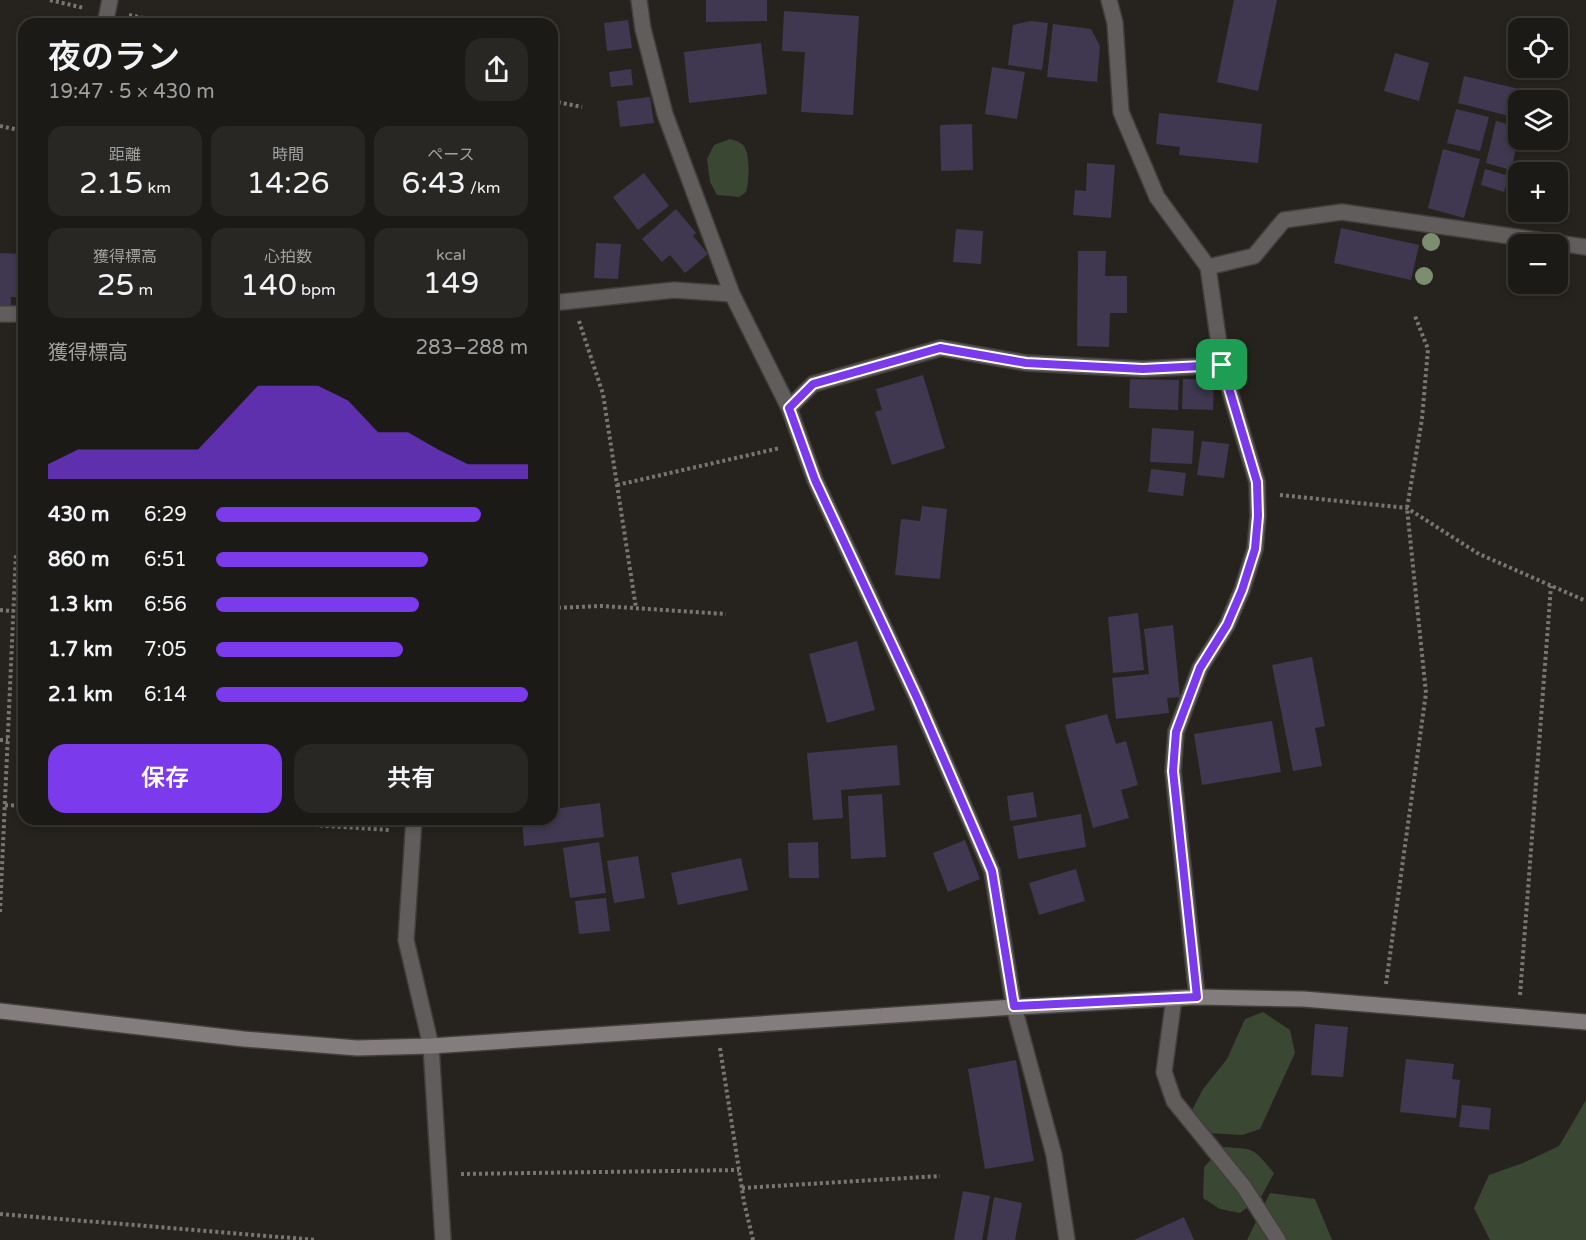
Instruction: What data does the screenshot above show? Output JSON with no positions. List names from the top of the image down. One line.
{"page":{"map_buttons":["+","−"],"heading":["夜のラン","19:47 · 5 × 430 m"],"stats":[["距離","2.15 km"],["時間","14:26"],["ペース","6:43 /km"],["獲得標高","25 m"],["心拍数","140 bpm"],["kcal","149"]],"chart":["獲得標高","283–288 m"],"list":[{"name":"430 m","note":"6:29"},{"name":"860 m","note":"6:51"},{"name":"1.3 km","note":"6:56"},{"name":"1.7 km","note":"7:05"},{"name":"2.1 km","note":"6:14"}],"buttons":["保存","共有"]}}
